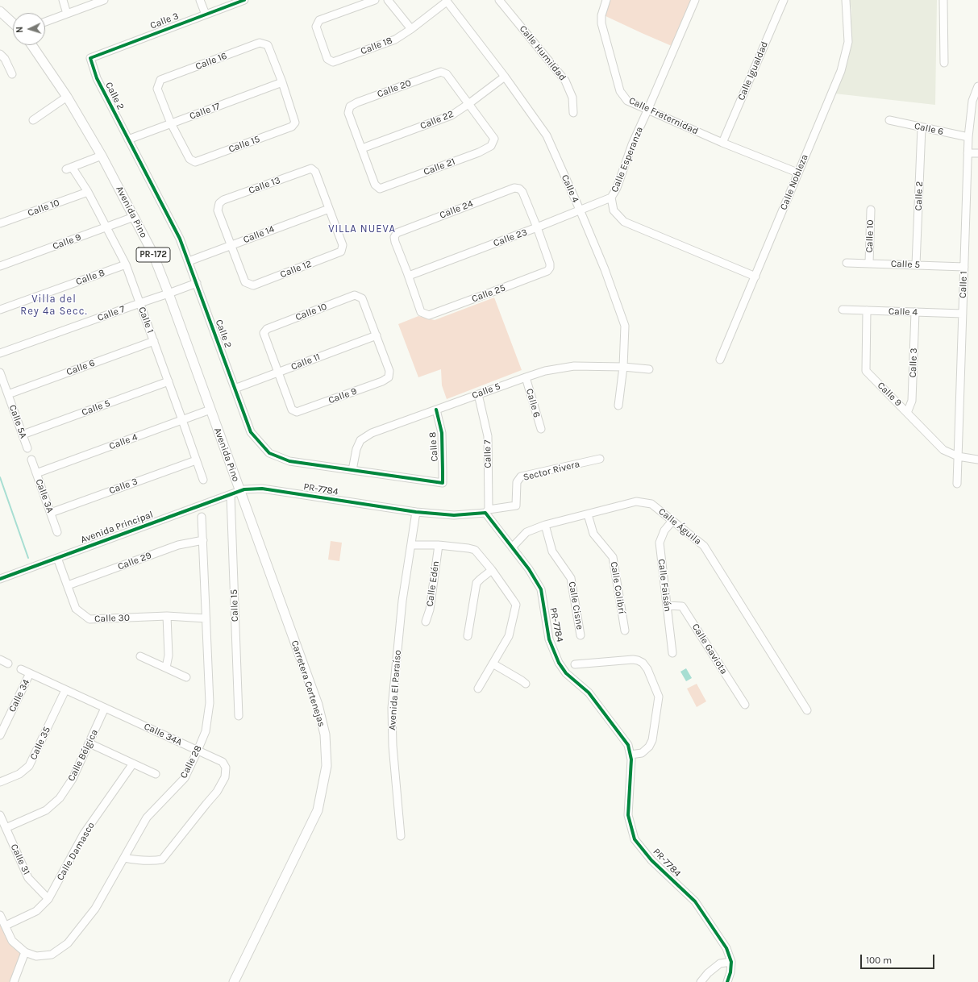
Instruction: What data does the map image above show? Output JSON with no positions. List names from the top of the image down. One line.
{"streets":{"main road":["Avenida Pino","PR-172","Carretera Certenejas"],"street":["Calle 3","Calle 18","Calle Humildad","Calle 16","Calle Igualdad","Calle 20","Calle 2","Calle 17","Calle Fraternidad","Calle 22","Calle 6","Calle 15","Calle Esperanza","Calle 21","Calle Nobleza","Calle 13","Calle 4","Calle 10","Calle 24","Calle 14","Calle 23","Calle 9","Calle 5","Calle 12","Calle 8","Calle 1","Calle 25","Calle 7","Calle 11","Calle 5A","Sector Rivera","PR-7784","Calle 3A","Calle Águila","Avenida Principal","Calle 29","Calle Edén","Calle Faisán","Calle Colibrí","Calle Cisne","Calle 30","Calle Gaviota","Avenida El Paraíso","Calle 34","Calle 34A","Calle 35","Calle Bélgica","Calle 28","Calle Damasco","Calle 31"]},"crossings":[["Calle 3","Calle 2"],["Calle 3","Calle 4"],["Calle 3","Calle 9"],["Calle 3","Calle 1"],["Calle 3","Calle 3A"],["Calle 18","Calle 4"],["Calle 16","Calle 17"],["Calle 16","Calle 15"],["Calle Igualdad","Calle Fraternidad"],["Calle 20","Calle 22"],["Calle 20","Calle 21"],["Calle 2","Calle 17"],["Calle 2","Calle 6"],["Calle 2","Calle 14"],["Calle 2","Calle 5"],["Calle 2","Calle 8"],["Calle 2","Calle 7"],["Calle 2","Calle 11"],["Calle 17","Calle 15"],["Calle Fraternidad","Calle Esperanza"],["Calle Fraternidad","Calle Nobleza"],["Calle 22","Calle 21"],["Calle 22","Calle 4"],["Calle 6","Calle 5"],["Calle 6","Calle 1"],["Calle 6","Calle 5A"],["Calle 15","Avenida Principal"],["Calle Esperanza","Calle Nobleza"],["Calle Esperanza","Calle 23"],["Calle 13","Calle 14"],["Calle 13","Calle 12"],["Calle 4","Avenida Pino"],["Calle 4","Calle 23"],["Calle 4","Calle 9"],["Calle 4","Calle 5"],["Calle 4","Calle 1"],["Calle 4","Calle 3A"],["Calle 10","Calle 9"],["Calle 10","Calle 5"],["Calle 10","Calle 1"],["Calle 10","Calle 11"],["Calle 24","Calle 23"],["Calle 24","Calle 25"],["Avenida Pino","Calle 9"],["Avenida Pino","Calle 1"],["Avenida Pino","Calle 7"],["Avenida Pino","PR-7784"],["Avenida Pino","Avenida Principal"],["Avenida Pino","Carretera Certenejas"],["Calle 14","Calle 12"],["Calle 23","Calle 25"],["Calle 9","Calle 1"],["Calle 9","Calle 11"],["Calle 5","Calle 8"],["Calle 5","Calle 1"],["Calle 5","Calle 7"],["Calle 5","Calle 5A"],["Calle 8","Calle 1"],["Calle 1","Calle 7"],["Calle 7","Sector Rivera"],["Calle 7","PR-7784"],["Sector Rivera","PR-7784"],["PR-7784","Calle Águila"],["PR-7784","Avenida Principal"],["PR-7784","Carretera Certenejas"],["PR-7784","Avenida El Paraíso"],["Calle Águila","Calle Faisán"],["Calle Águila","Calle Colibrí"],["Calle Águila","Calle Cisne"],["Avenida Principal","Calle 30"],["Avenida Principal","Carretera Certenejas"],["Calle 29","Calle 30"],["Calle 29","Calle 28"],["Calle Faisán","Calle Gaviota"],["Calle 30","Calle 28"],["Calle 34","Calle 34A"],["Calle 34A","Calle 35"],["Calle 34A","Calle Bélgica"],["Calle 34A","Calle 28"],["Calle Bélgica","Calle 31"],["Calle Damasco","Calle 31"]],"districts":["VILLA NUEVA","Villa del Rey 4ª Secc."],"scale_bar":"100 m","north":"left"}
